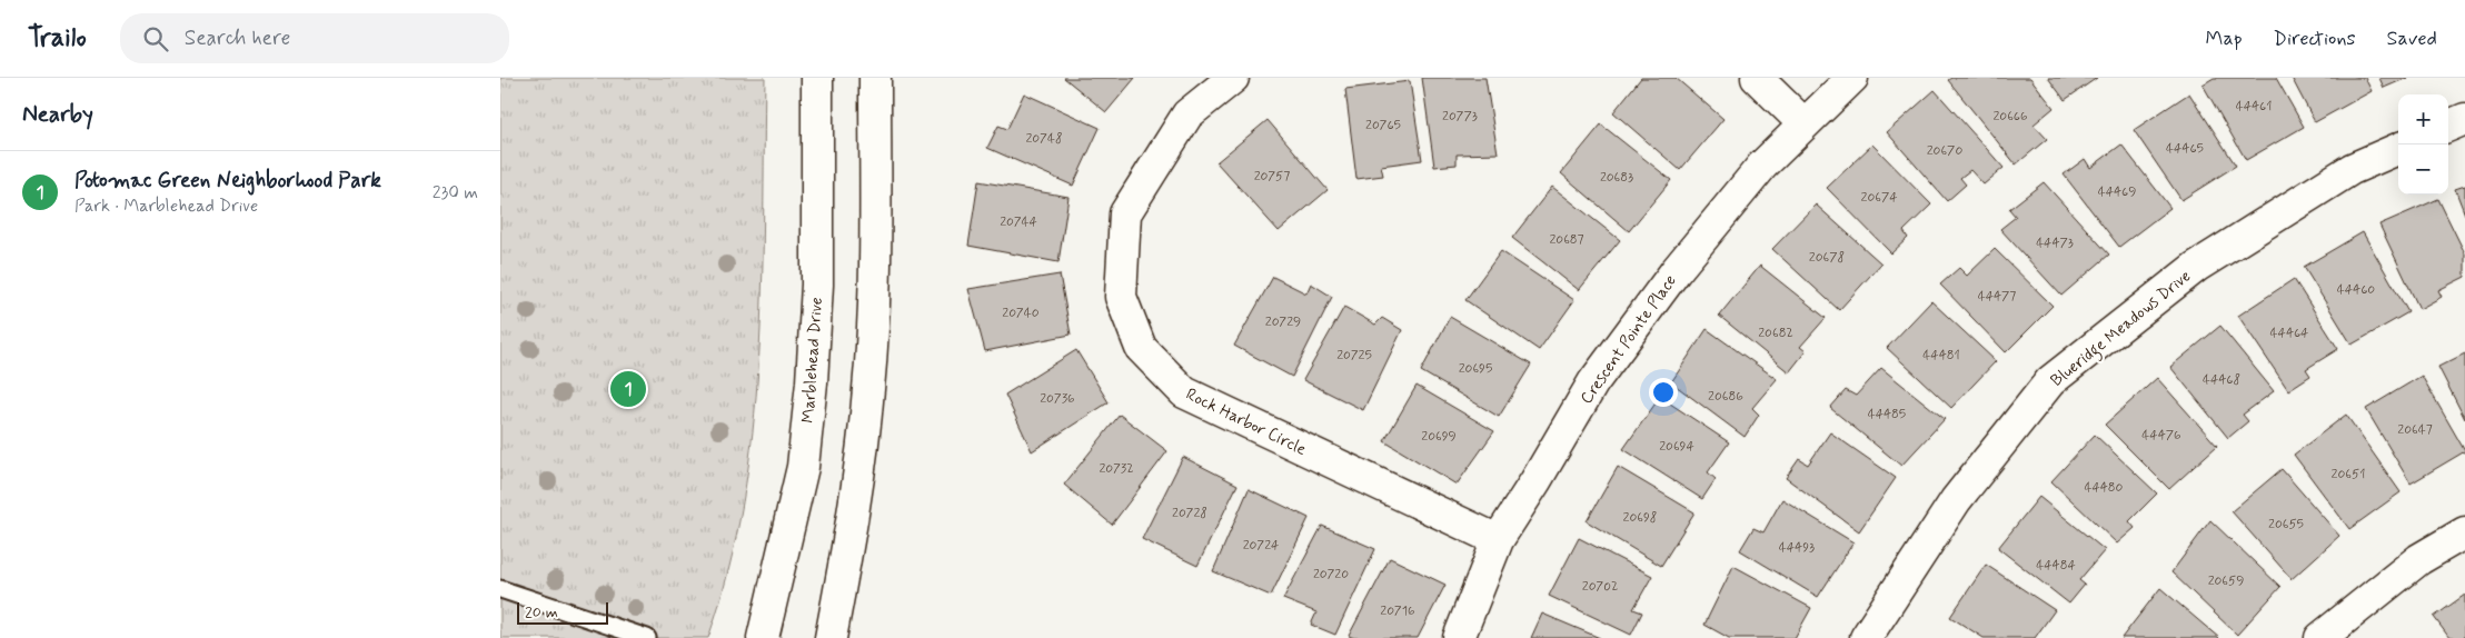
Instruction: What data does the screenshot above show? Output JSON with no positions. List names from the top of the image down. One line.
{"streets":{"street":["Blueridge Meadows Drive","Crescent Pointe Place","Marblehead Drive","Rock Harbor Circle"]},"crossings":[["Crescent Pointe Place","Rock Harbor Circle"]],"house_numbers":["44461","20773","20666","20765","20748","44465","20670","20757","20683","44469","20674","20744","20687","44473","20678","44460","44477","20740","20729","20682","44464","20725","44481","20695","44468","20686","20736","44485","20647","44476","20699","20694","20732","20651","44480","20728","20698","20655","20724","44493","44484","20720","20659","20702","20716"],"scale_bar":"20 m","page":{"header":"Trailo","search":"Search here","nav":["Map","Directions","Saved"],"heading":"Nearby","map_buttons":["+","−"],"list":[{"mark":"1","name":"Potomac Green Neighborhood Park","note":"Park · Marblehead Drive","value":"230 m"}],"pins":"1","scale":"20 m"}}
